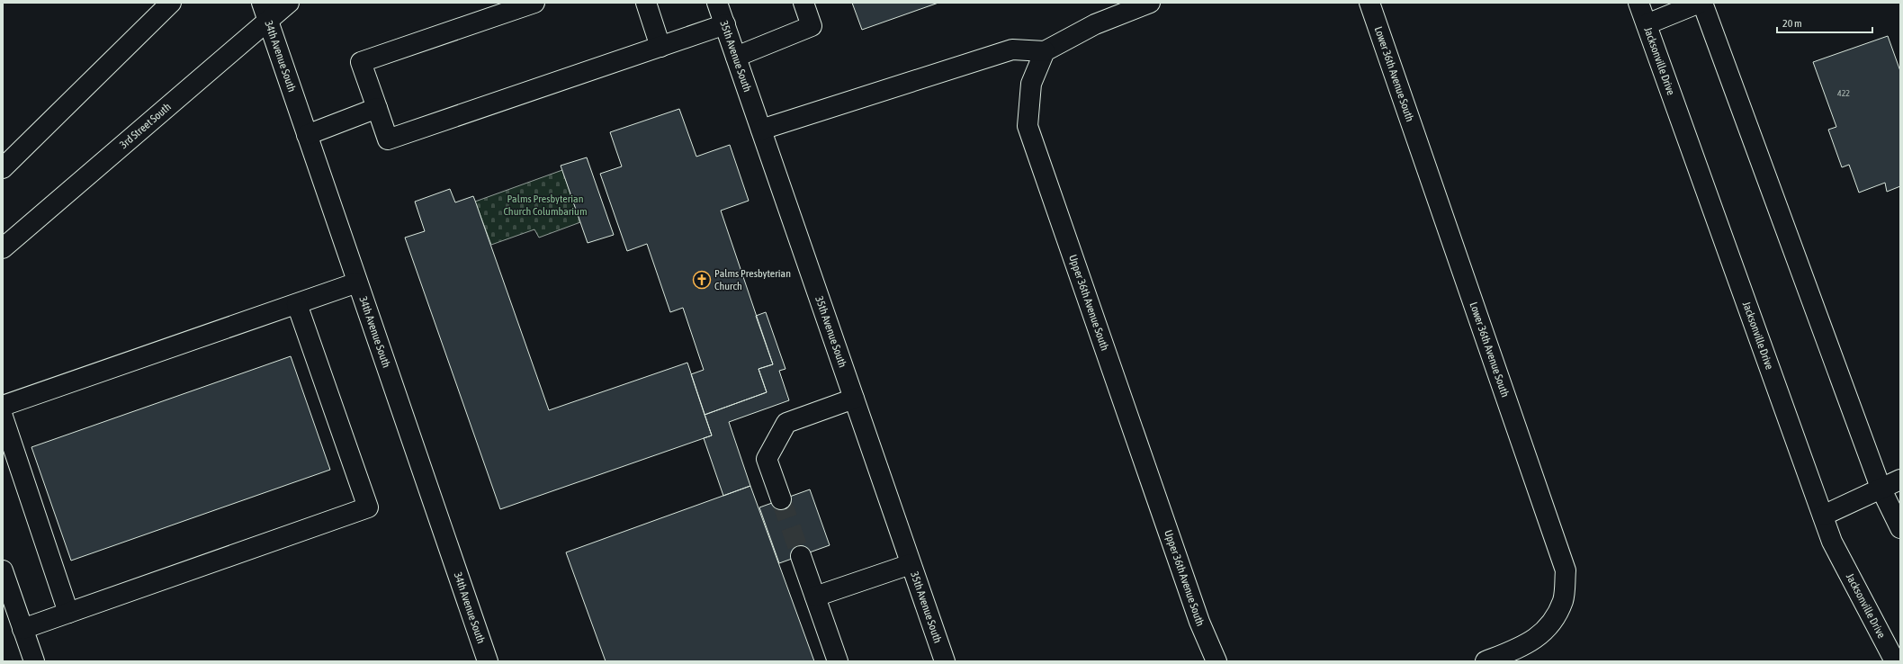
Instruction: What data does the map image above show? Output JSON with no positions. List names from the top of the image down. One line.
{"streets":{"street":["34th Avenue South","35th Avenue South","Jacksonville Drive","Lower 36th Avenue South","3rd Street South","Upper 36th Avenue South"]},"crossings":[["34th Avenue South","3rd Street South"]],"parks":["Palms Presbyterian Church Columbarium"],"places":{"church":["Palms Presbyterian Church"]},"house_numbers":["422"],"scale_bar":"20 m"}
